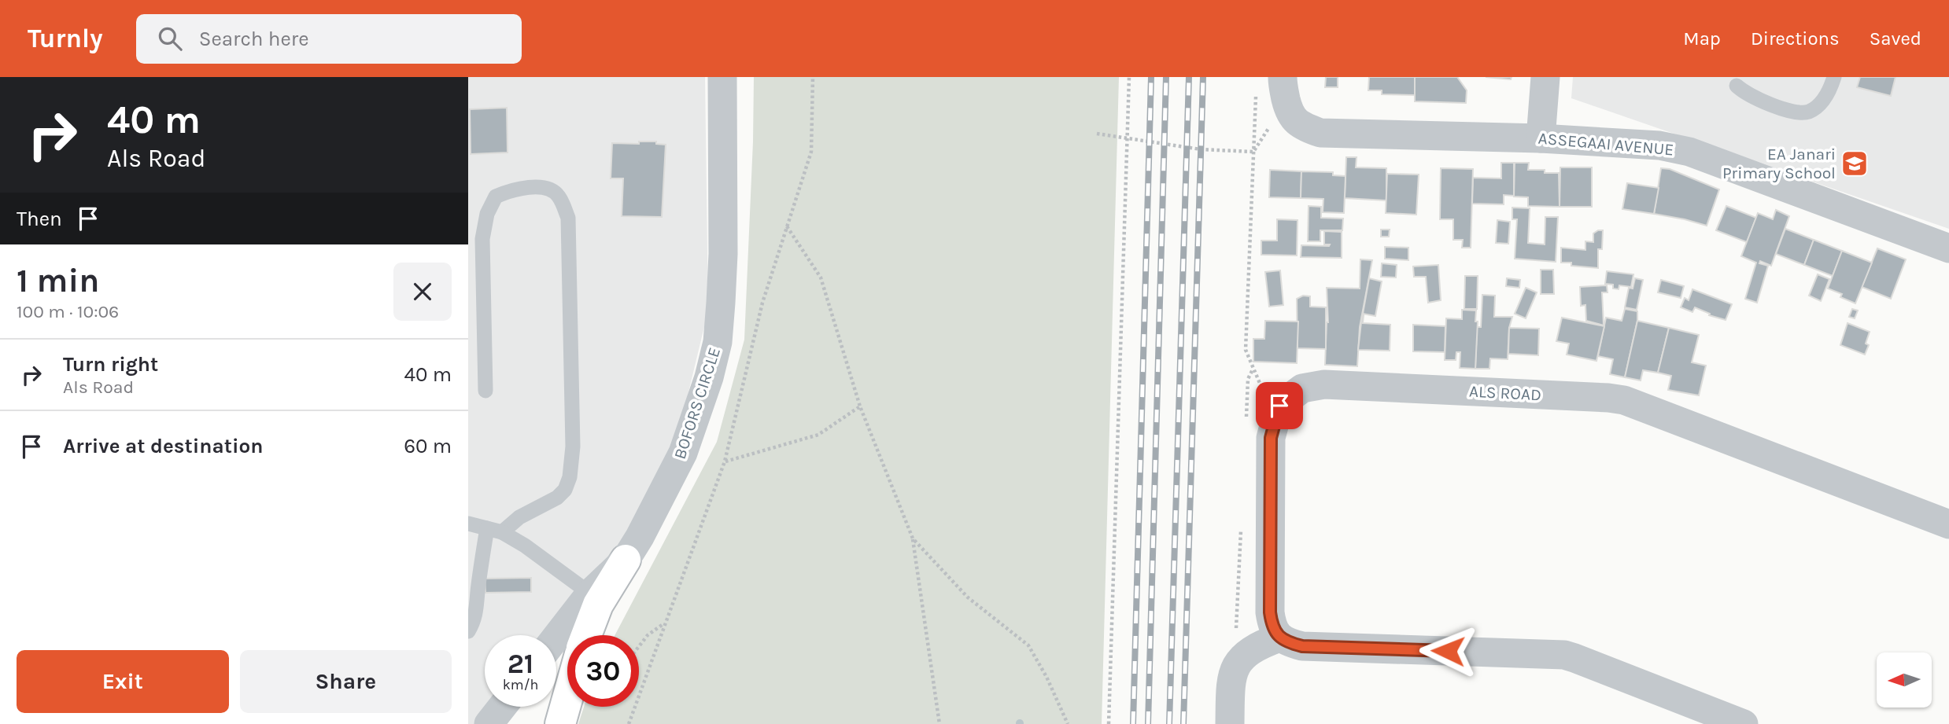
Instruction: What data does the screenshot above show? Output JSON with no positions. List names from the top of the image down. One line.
{"streets":{"street":["ASSEGAAI AVENUE","ALS ROAD","BOFORS CIRCLE"]},"places":{"school or university":["EA Janari Primary School"]},"north":"left","page":{"header":"Turnly","search":"Search here","nav":["Map","Directions","Saved"],"turn":["40 m","Als Road"],"then":"Then","heading":["1 min","100 m · 10:06"],"list":[{"name":"Turn right","note":"Als Road","value":"40 m"},{"name":"Arrive at destination","value":"60 m"}],"speed":"21 km/h","limit":"30","buttons":["Exit","Share"]}}
